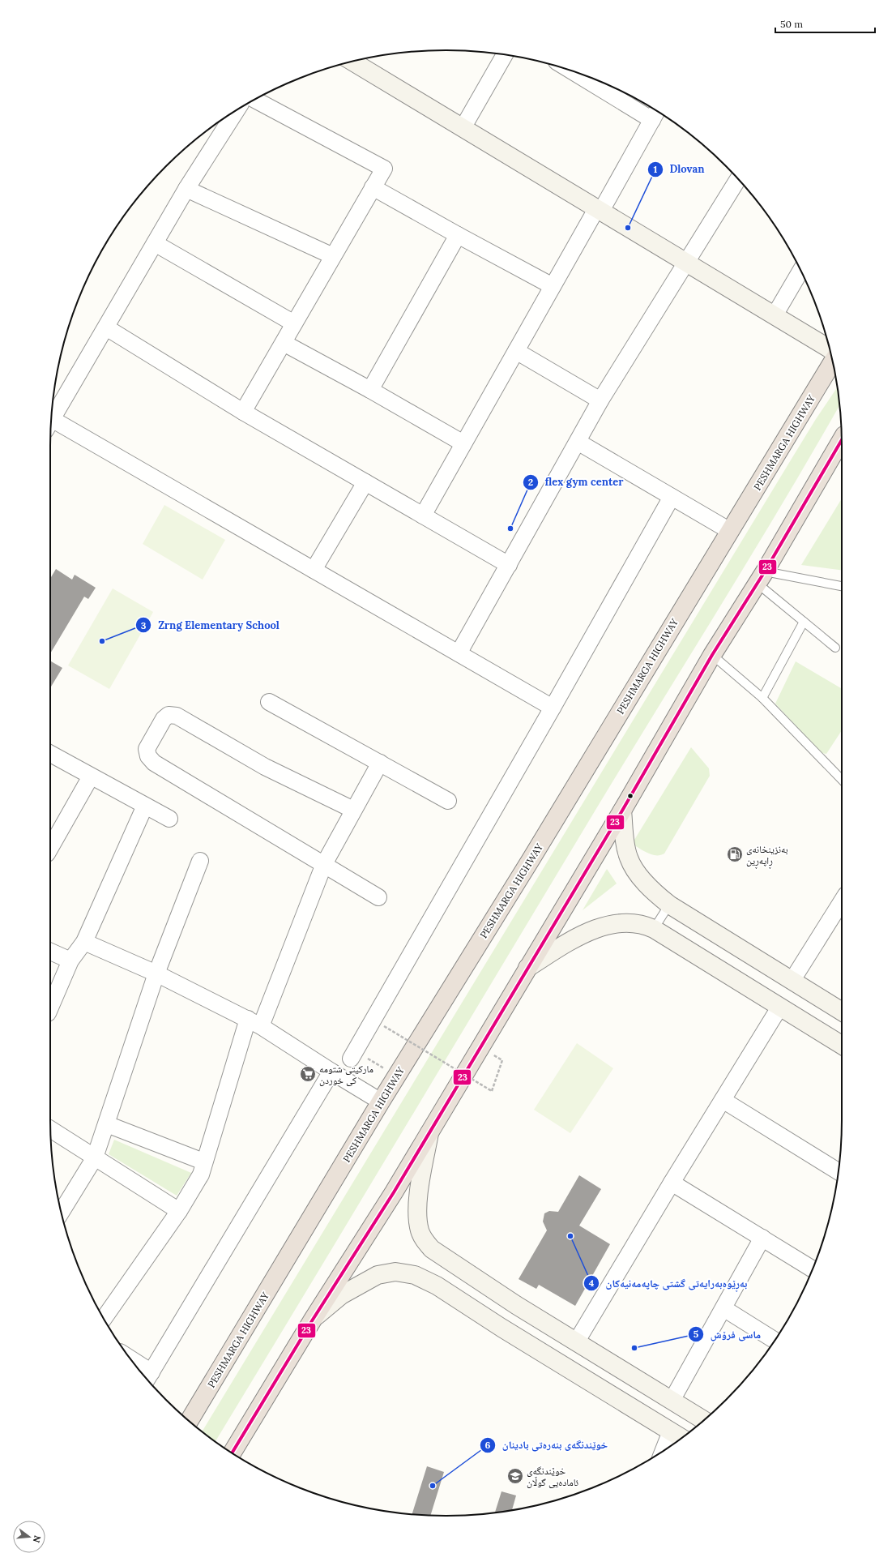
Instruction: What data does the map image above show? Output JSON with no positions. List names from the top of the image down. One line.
{"streets":{"highway":["PESHMARGA HIGHWAY"]},"places":{"other":["Dlovan","flex gym center","Zrng Elementary School","بەڕێوەبەرایەتی گشتی چاپەمەنیەکان","ماسی فرۆش","خوێندنگەی بنەرەتی بادینان"],"fuel station":["بەنزینخانەی ڕاپەڕین"],"supermarket":["مارکیتی شتومه کی خوردن"],"school or university":["خوێندنگەی ئامادەیی گوڵان"]},"lines":["transit line 23"],"scale_bar":"50 m","north":"right"}
